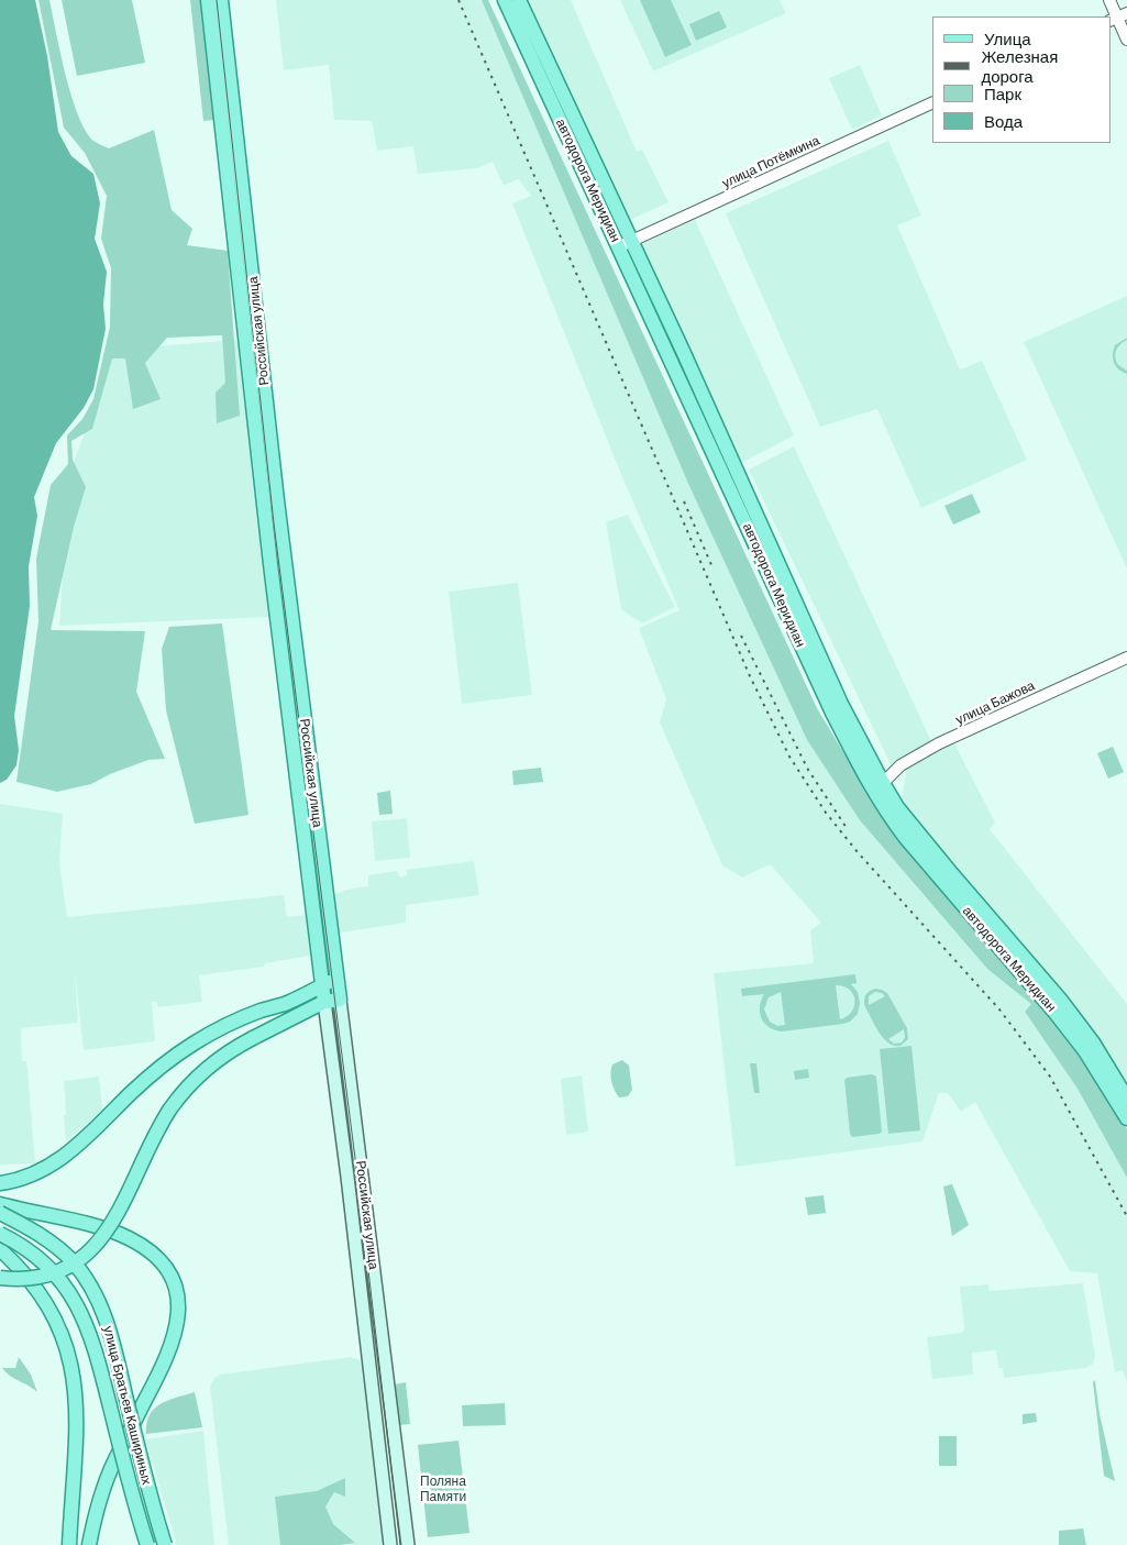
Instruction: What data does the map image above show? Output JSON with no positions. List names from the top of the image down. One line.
{"streets":{"main road":["автодорога Меридиан","Российская улица","улица Братьев Кашириных"],"street":["улица Потёмкина","улица Бажова"]},"crossings":[["улица Потёмкина","автодорога Меридиан"],["автодорога Меридиан","улица Бажова"]],"parks":["Поляна Памяти"],"legend":["Улица","Железная дорога","Парк","Вода"]}
